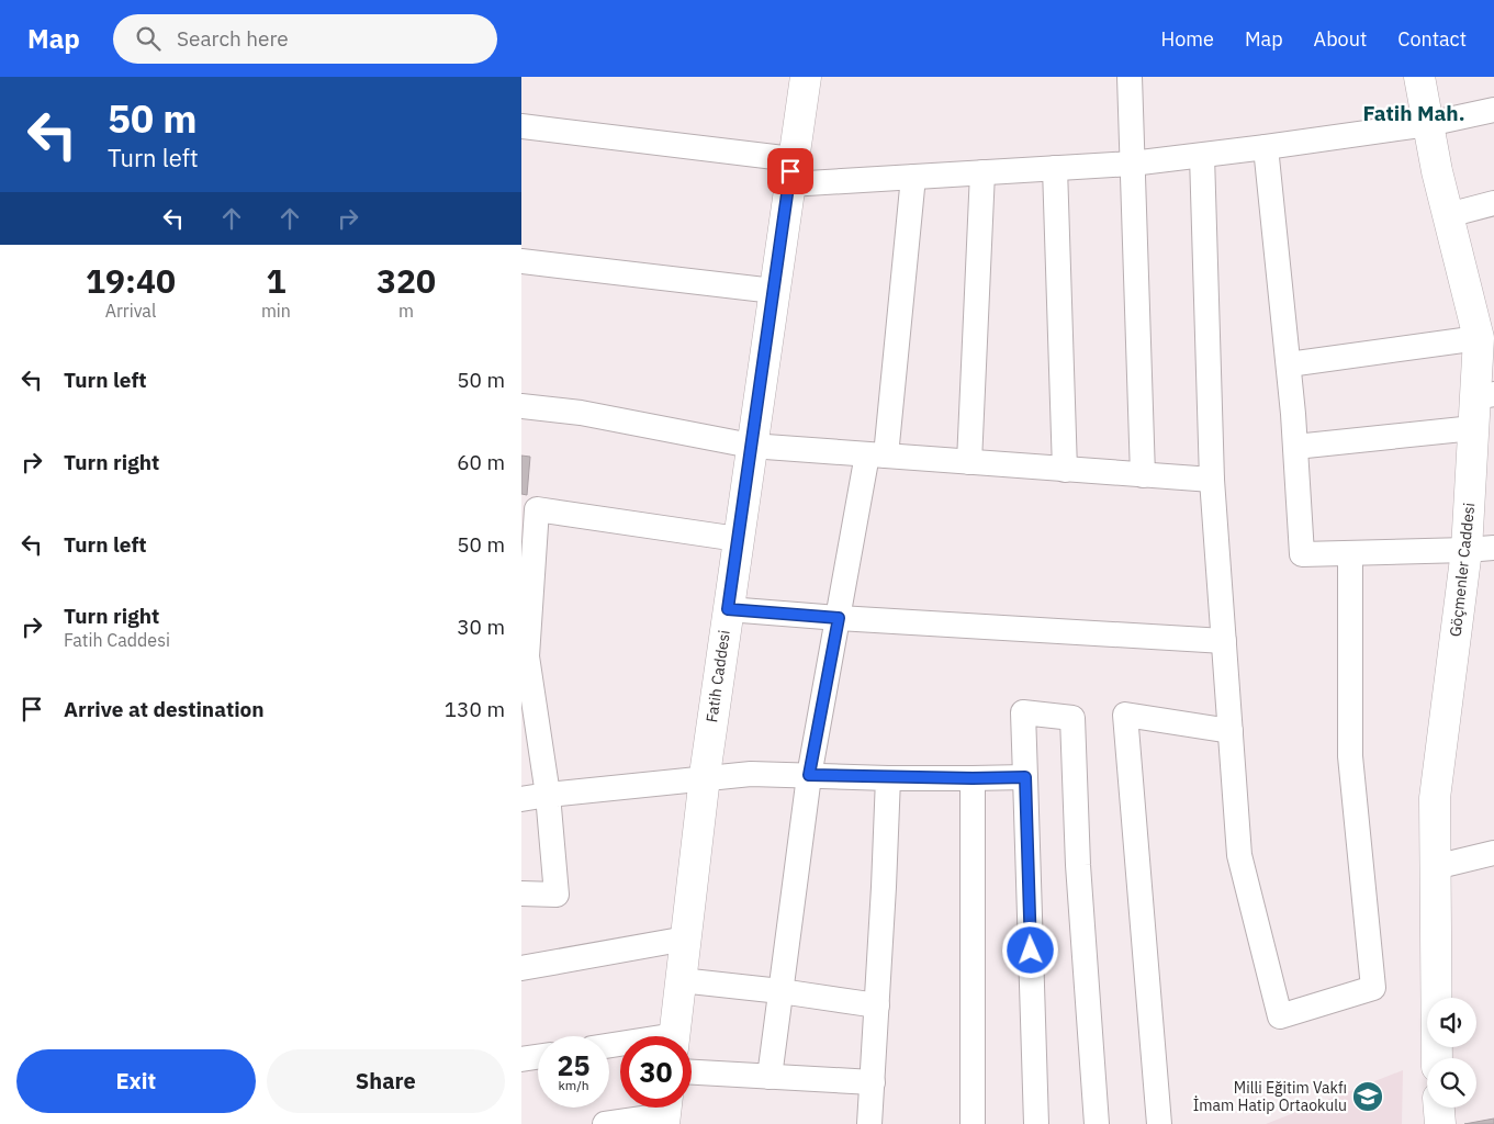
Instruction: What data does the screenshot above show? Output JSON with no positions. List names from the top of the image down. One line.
{"streets":{"main road":["Göçmenler Caddesi","Fatih Caddesi"]},"districts":["Fatih Mah."],"places":{"school or university":["Milli Eğitim Vakfı İmam Hatip Ortaokulu"]},"page":{"header":"Map","search":"Search here","nav":["Home","Map","About","Contact"],"turn":["50 m","Turn left"],"eta":["19:40","Arrival","1","min","320","m"],"list":[{"name":"Turn left","value":"50 m"},{"name":"Turn right","value":"60 m"},{"name":"Turn left","value":"50 m"},{"name":"Turn right","note":"Fatih Caddesi","value":"30 m"},{"name":"Arrive at destination","value":"130 m"}],"speed":"25 km/h","limit":"30","buttons":["Exit","Share"]}}
